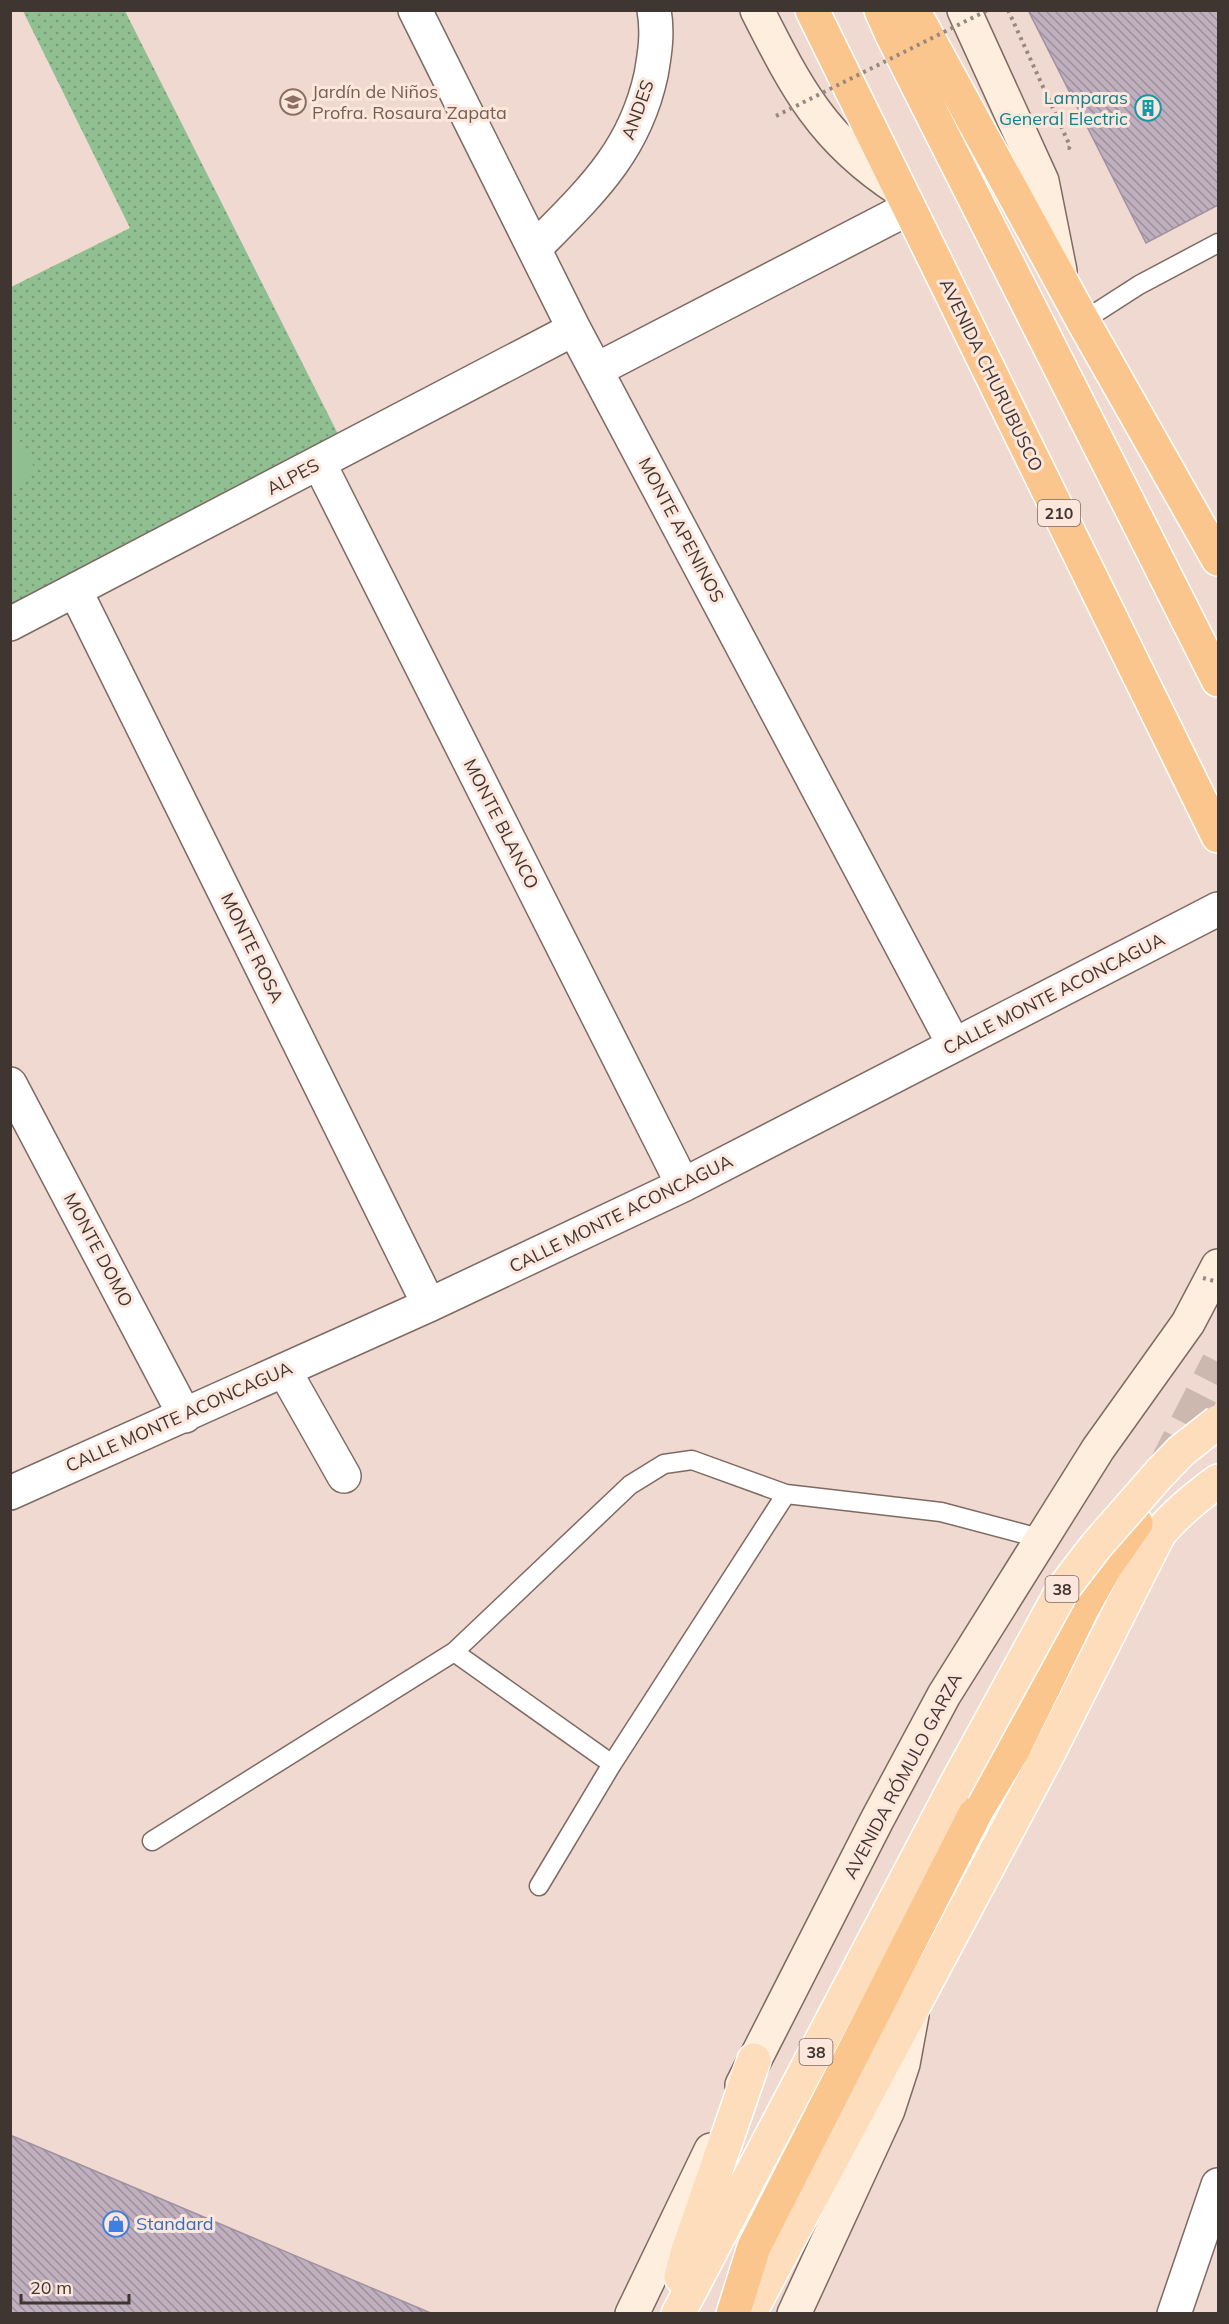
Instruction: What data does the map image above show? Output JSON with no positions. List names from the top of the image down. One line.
{"streets":{"highway":["AVENIDA CHURUBUSCO","210"],"main road":["38"],"street":["ANDES","ALPES","MONTE APENINOS","MONTE BLANCO","MONTE ROSA","CALLE MONTE ACONCAGUA","MONTE DOMO","AVENIDA RÓMULO GARZA"]},"crossings":[["ANDES","MONTE APENINOS"],["ALPES","MONTE APENINOS"],["ALPES","MONTE BLANCO"],["ALPES","MONTE ROSA"],["MONTE APENINOS","CALLE MONTE ACONCAGUA"],["MONTE BLANCO","CALLE MONTE ACONCAGUA"],["MONTE ROSA","CALLE MONTE ACONCAGUA"],["CALLE MONTE ACONCAGUA","MONTE DOMO"]],"places":{"school or university":["Jardín de Niños Profra. Rosaura Zapata"],"building":["Lamparas General Electric"],"shop":["Standard"]},"scale_bar":"20 m"}
